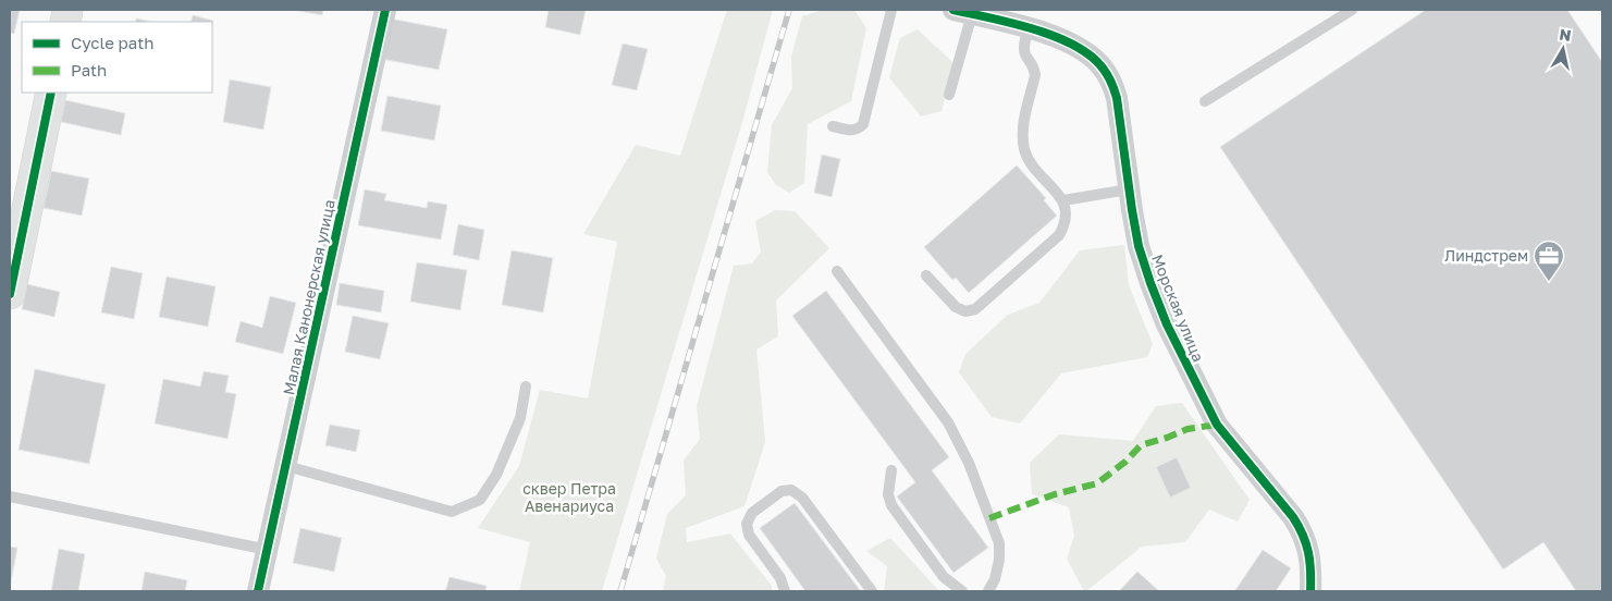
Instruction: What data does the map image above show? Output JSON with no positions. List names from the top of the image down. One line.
{"streets":{"street":["Малая Канонерская улица","Морская улица"]},"parks":["сквер Петра Авенариуса"],"places":{"office":["Линдстрем"]},"legend":["Cycle path","Path"],"north":"top"}
